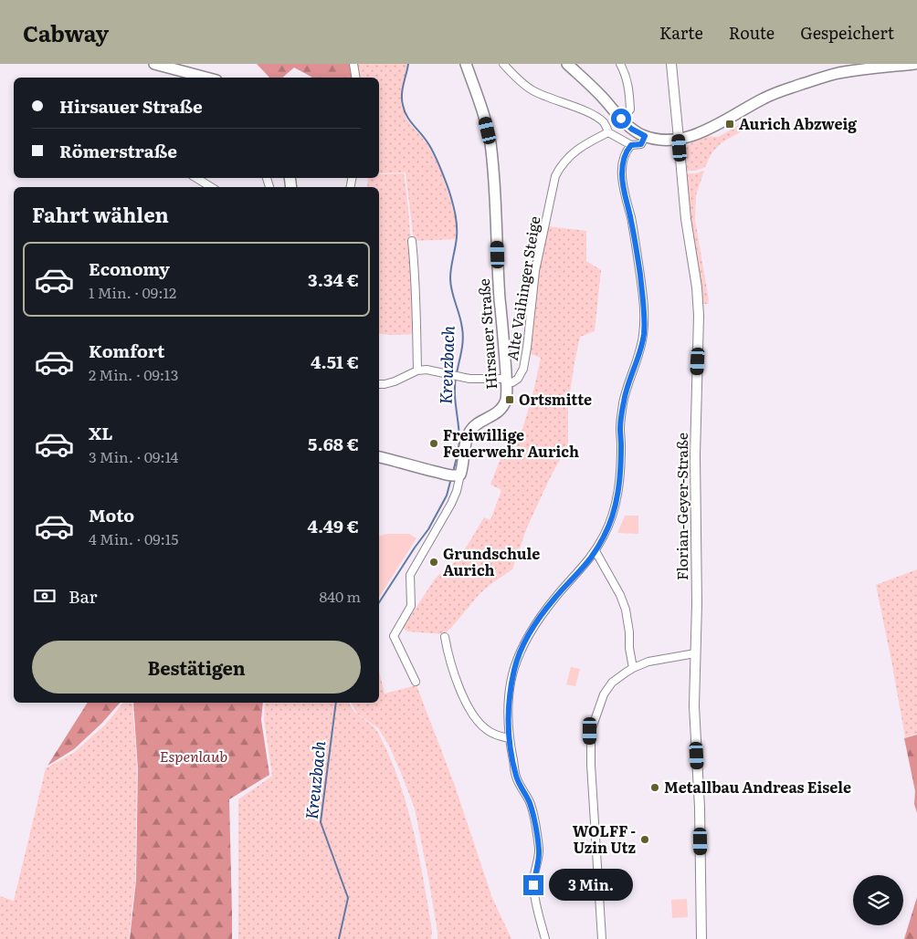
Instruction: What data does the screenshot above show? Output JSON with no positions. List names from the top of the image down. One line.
{"streets":{"main road":["Hirsauer Straße"],"street":["Alte Vaihinger Steige","Florian-Geyer-Straße"]},"crossings":[["Alte Vaihinger Steige","Hirsauer Straße"]],"water":["Kreuzbach"],"parks":["Espenlaub"],"places":{"transit":["Aurich Abzweig","Ortsmitte"],"other":["Freiwillige Feuerwehr Aurich","Grundschule Aurich","Metallbau Andreas Eisele","WOLFF - Uzin Utz"]},"page":{"header":"Cabway","nav":["Karte","Route","Gespeichert"],"banner":["Hirsauer Straße","Römerstraße"],"heading":"Fahrt wählen","list":[{"name":"Economy","note":"1 Min. · 09:12","value":"3.34 €"},{"name":"Komfort","note":"2 Min. · 09:13","value":"4.51 €"},{"name":"XL","note":"3 Min. · 09:14","value":"5.68 €"},{"name":"Moto","note":"4 Min. · 09:15","value":"4.49 €"}],"pay":["Bar","840 m"],"buttons":"Bestätigen","bubble":"3 Min."}}
